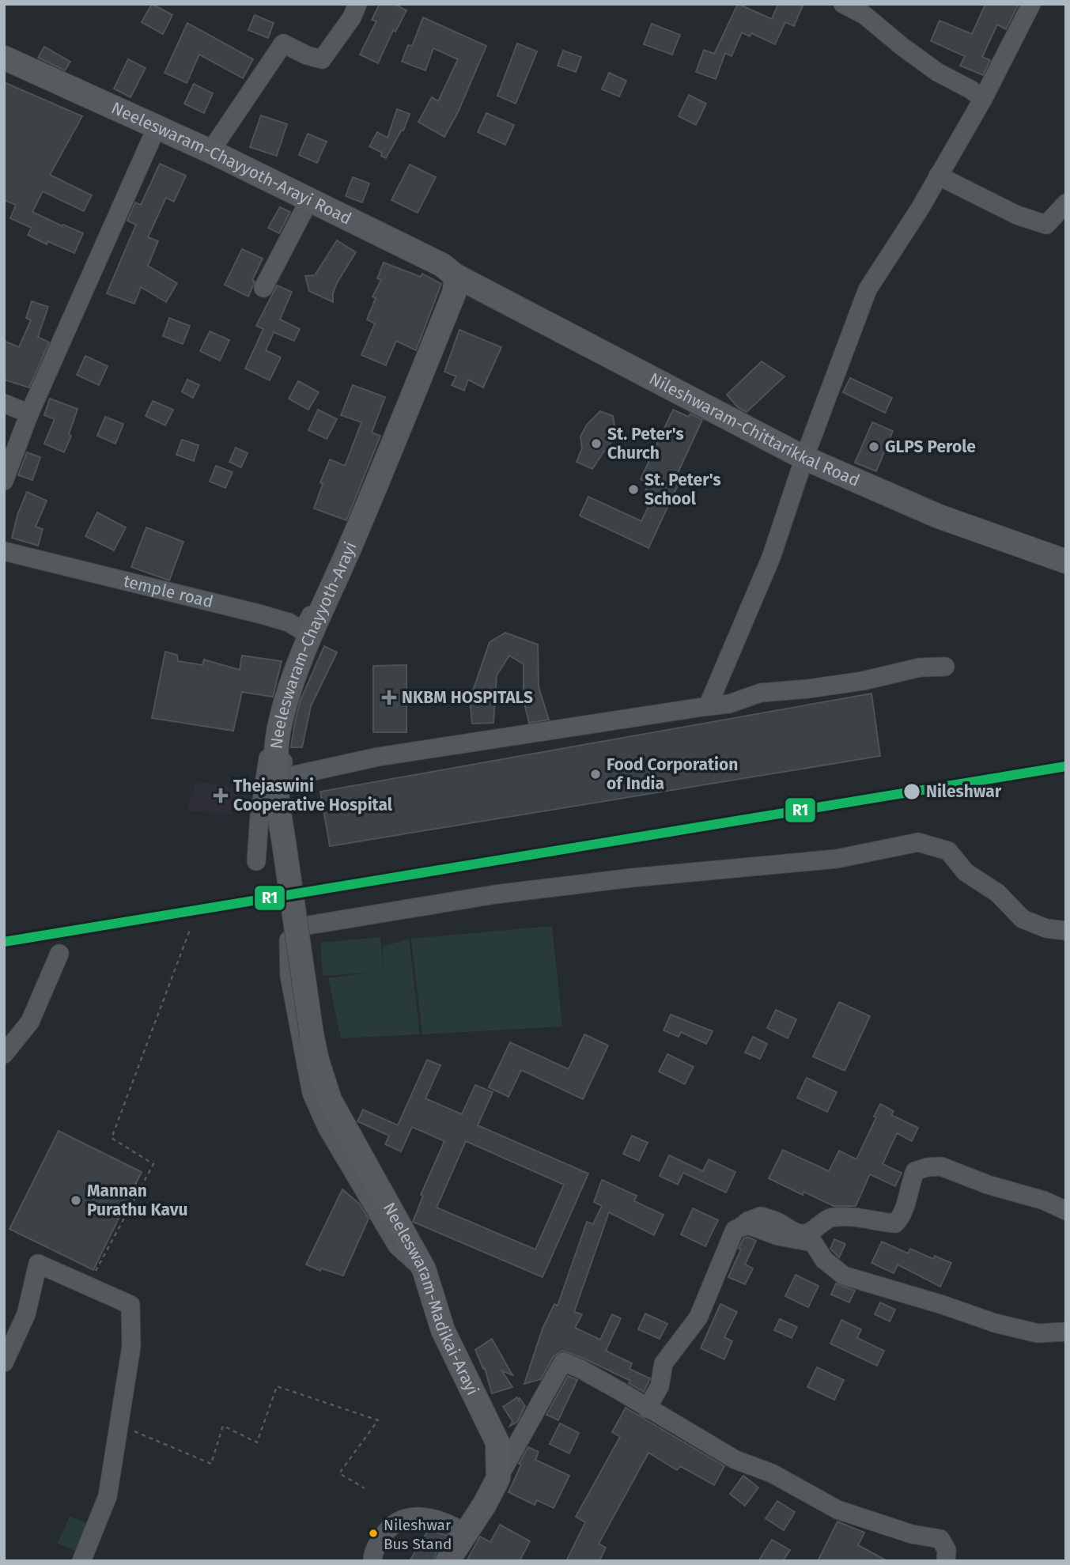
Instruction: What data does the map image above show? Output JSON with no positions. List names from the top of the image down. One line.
{"streets":{"main road":["Neeleswaram-Chayyoth-Arayi Road","Nileshwaram-Chittarikkal Road","Neeleswaram-Chayyoth-Arayi","Neeleswaram-Madikai-Arayi"],"street":["temple road"]},"crossings":[["Neeleswaram-Chayyoth-Arayi Road","Nileshwaram-Chittarikkal Road"],["Neeleswaram-Chayyoth-Arayi Road","Neeleswaram-Chayyoth-Arayi"],["Nileshwaram-Chittarikkal Road","Neeleswaram-Chayyoth-Arayi"],["temple road","Neeleswaram-Chayyoth-Arayi"],["Neeleswaram-Chayyoth-Arayi","Neeleswaram-Madikai-Arayi"]],"places":{"other":["St. Peter's Church","GLPS Perole","St. Peter's School","Food Corporation of India","Nileshwar","Mannan Purathu Kavu","Nileshwar Bus Stand"],"health":["NKBM HOSPITALS","Thejaswini Cooperative Hospital"]},"lines":["transit line R1"]}
